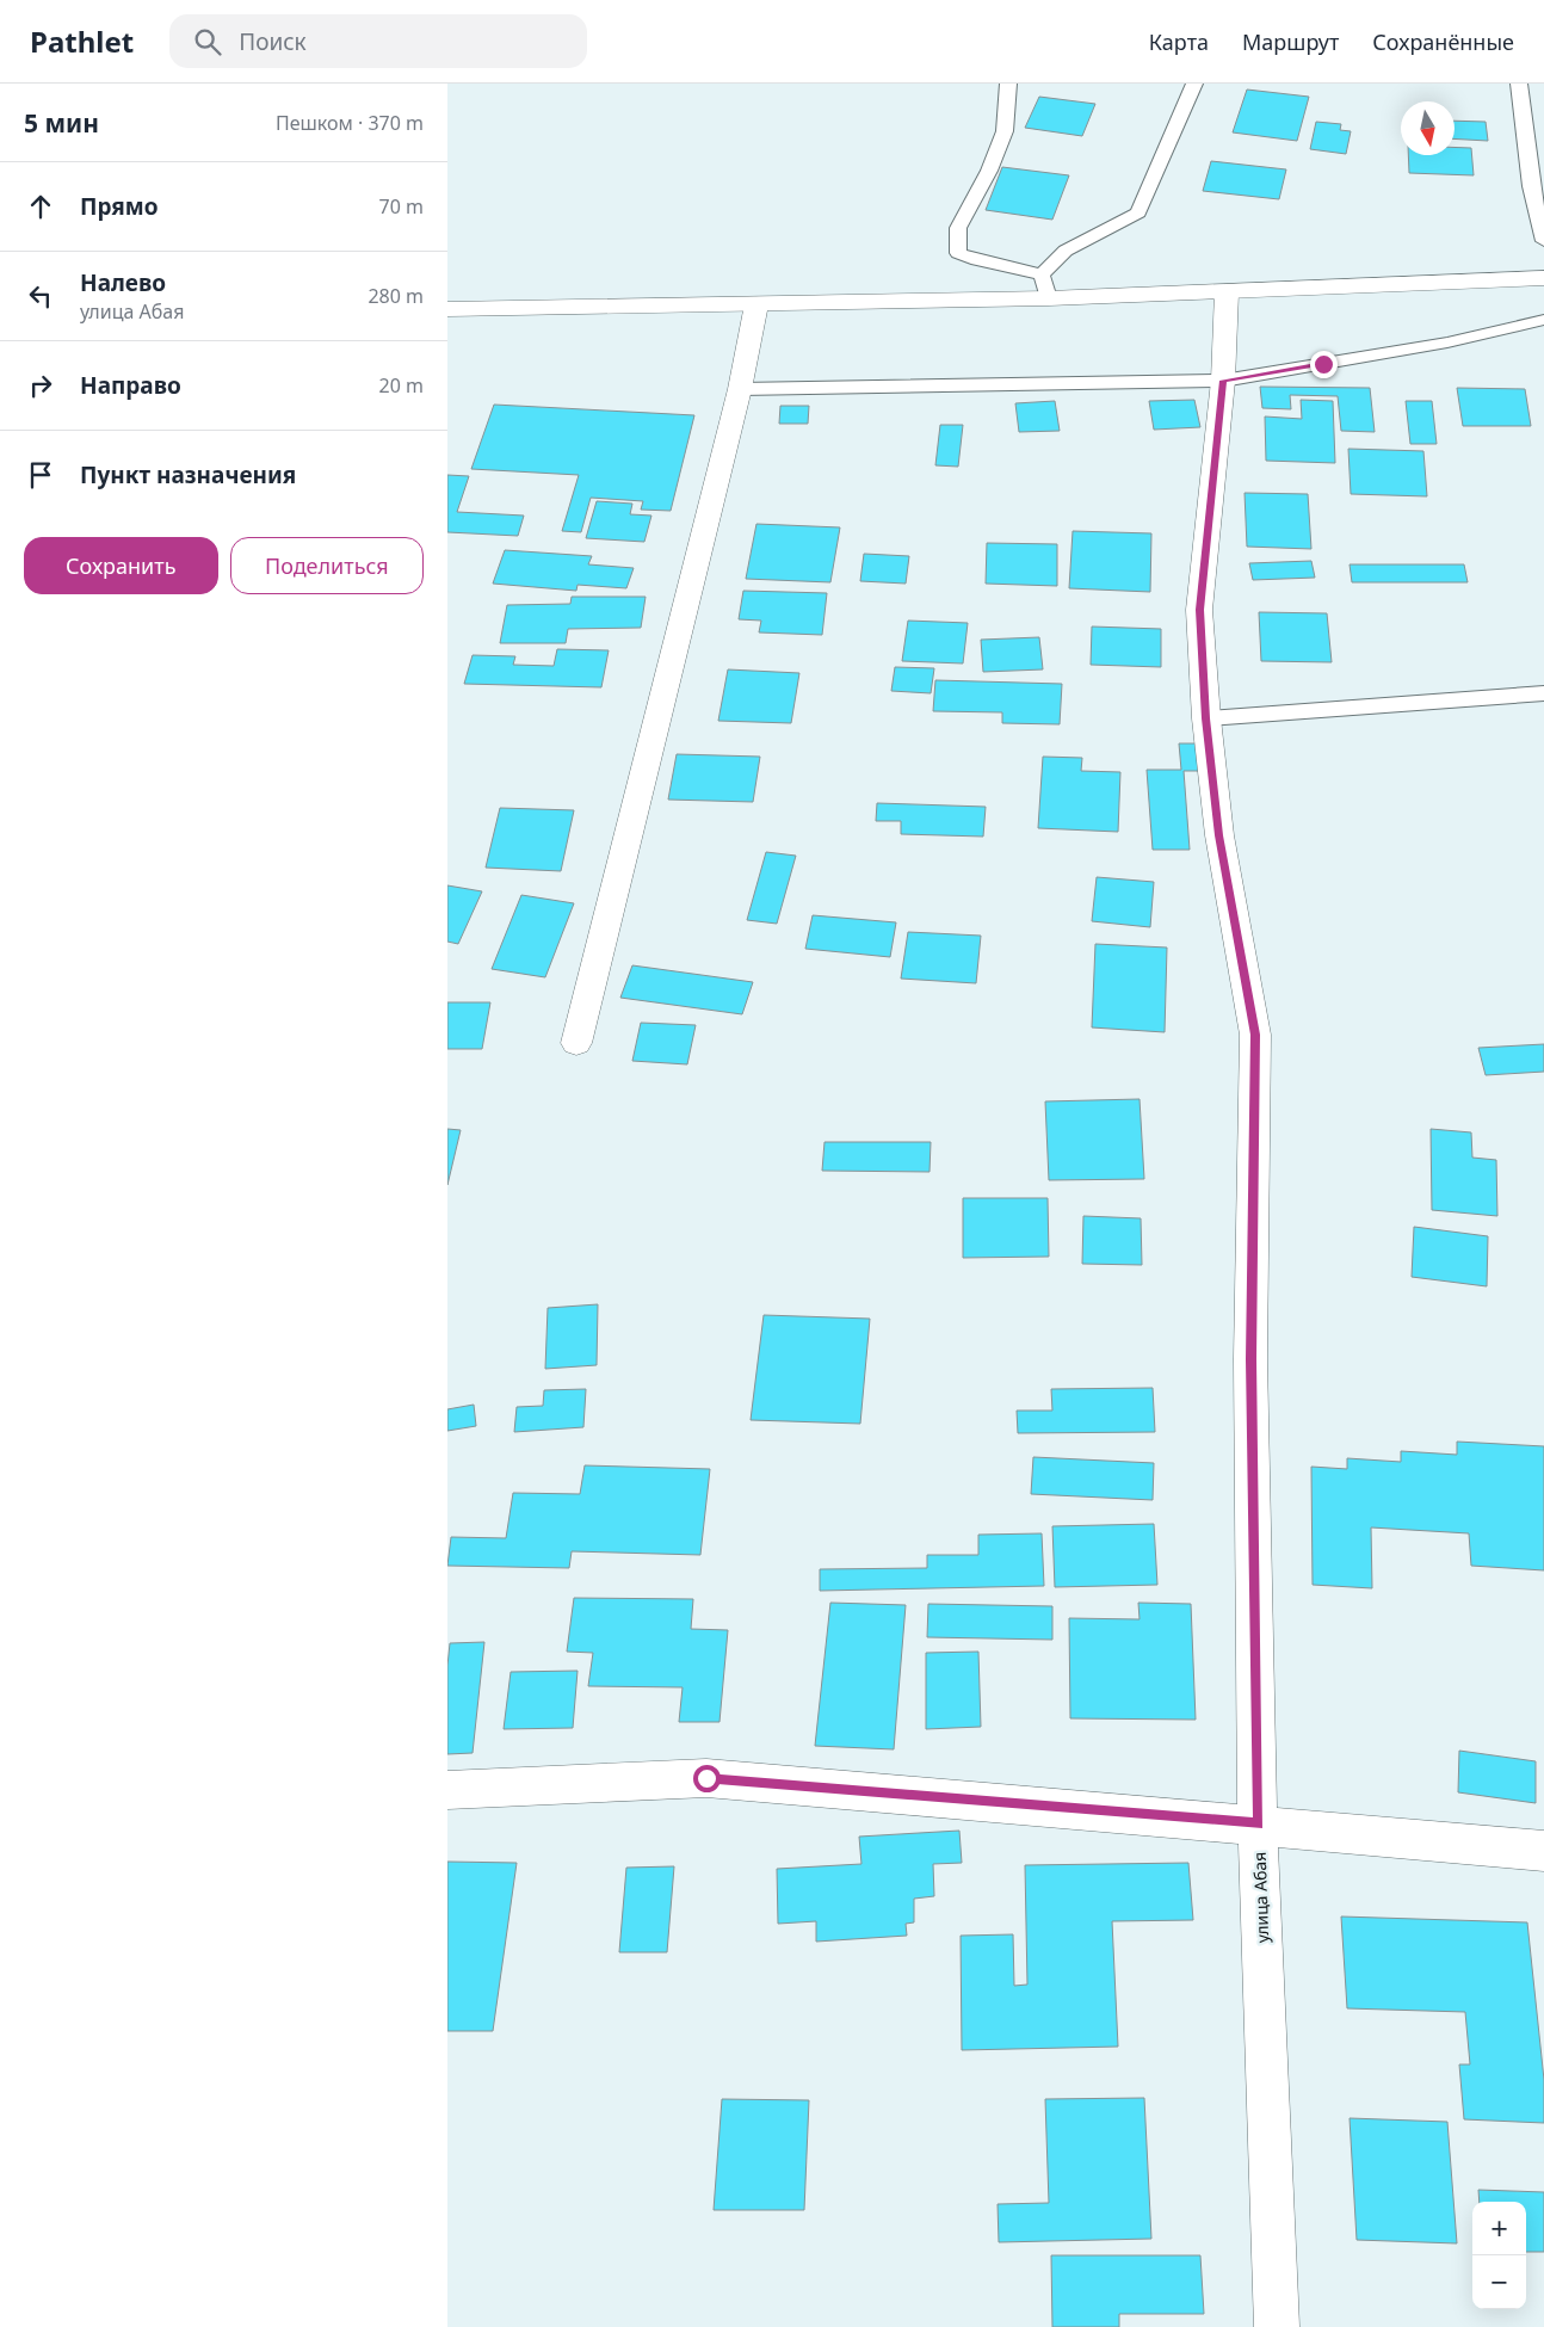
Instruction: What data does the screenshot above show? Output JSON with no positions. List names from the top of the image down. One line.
{"streets":{"street":["улица Абая"]},"north":"bottom","page":{"header":"Pathlet","search":"Поиск","nav":["Карта","Маршрут","Сохранённые"],"heading":["5 мин","Пешком · 370 m"],"list":[["Прямо","70 m"],["Налево","улица Абая","280 m"],["Направо","20 m"],"Пункт назначения"],"buttons":["Сохранить","Поделиться"],"map_buttons":["+","−"]}}
